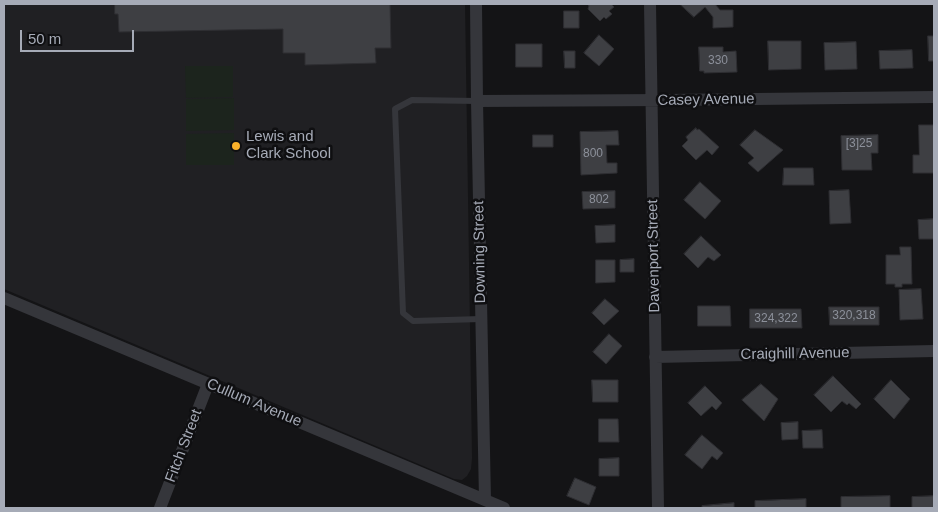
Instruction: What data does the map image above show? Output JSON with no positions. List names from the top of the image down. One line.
{"streets":{"street":["Casey Avenue","Downing Street","Davenport Street","Craighill Avenue","Cullum Avenue","Fitch Street"]},"crossings":[["Casey Avenue","Downing Street"],["Casey Avenue","Davenport Street"],["Downing Street","Cullum Avenue"],["Davenport Street","Craighill Avenue"],["Cullum Avenue","Fitch Street"]],"places":["Lewis and Clark School"],"house_numbers":["330","[3]25","800","802","320,318","324,322"],"scale_bar":"50 m"}
